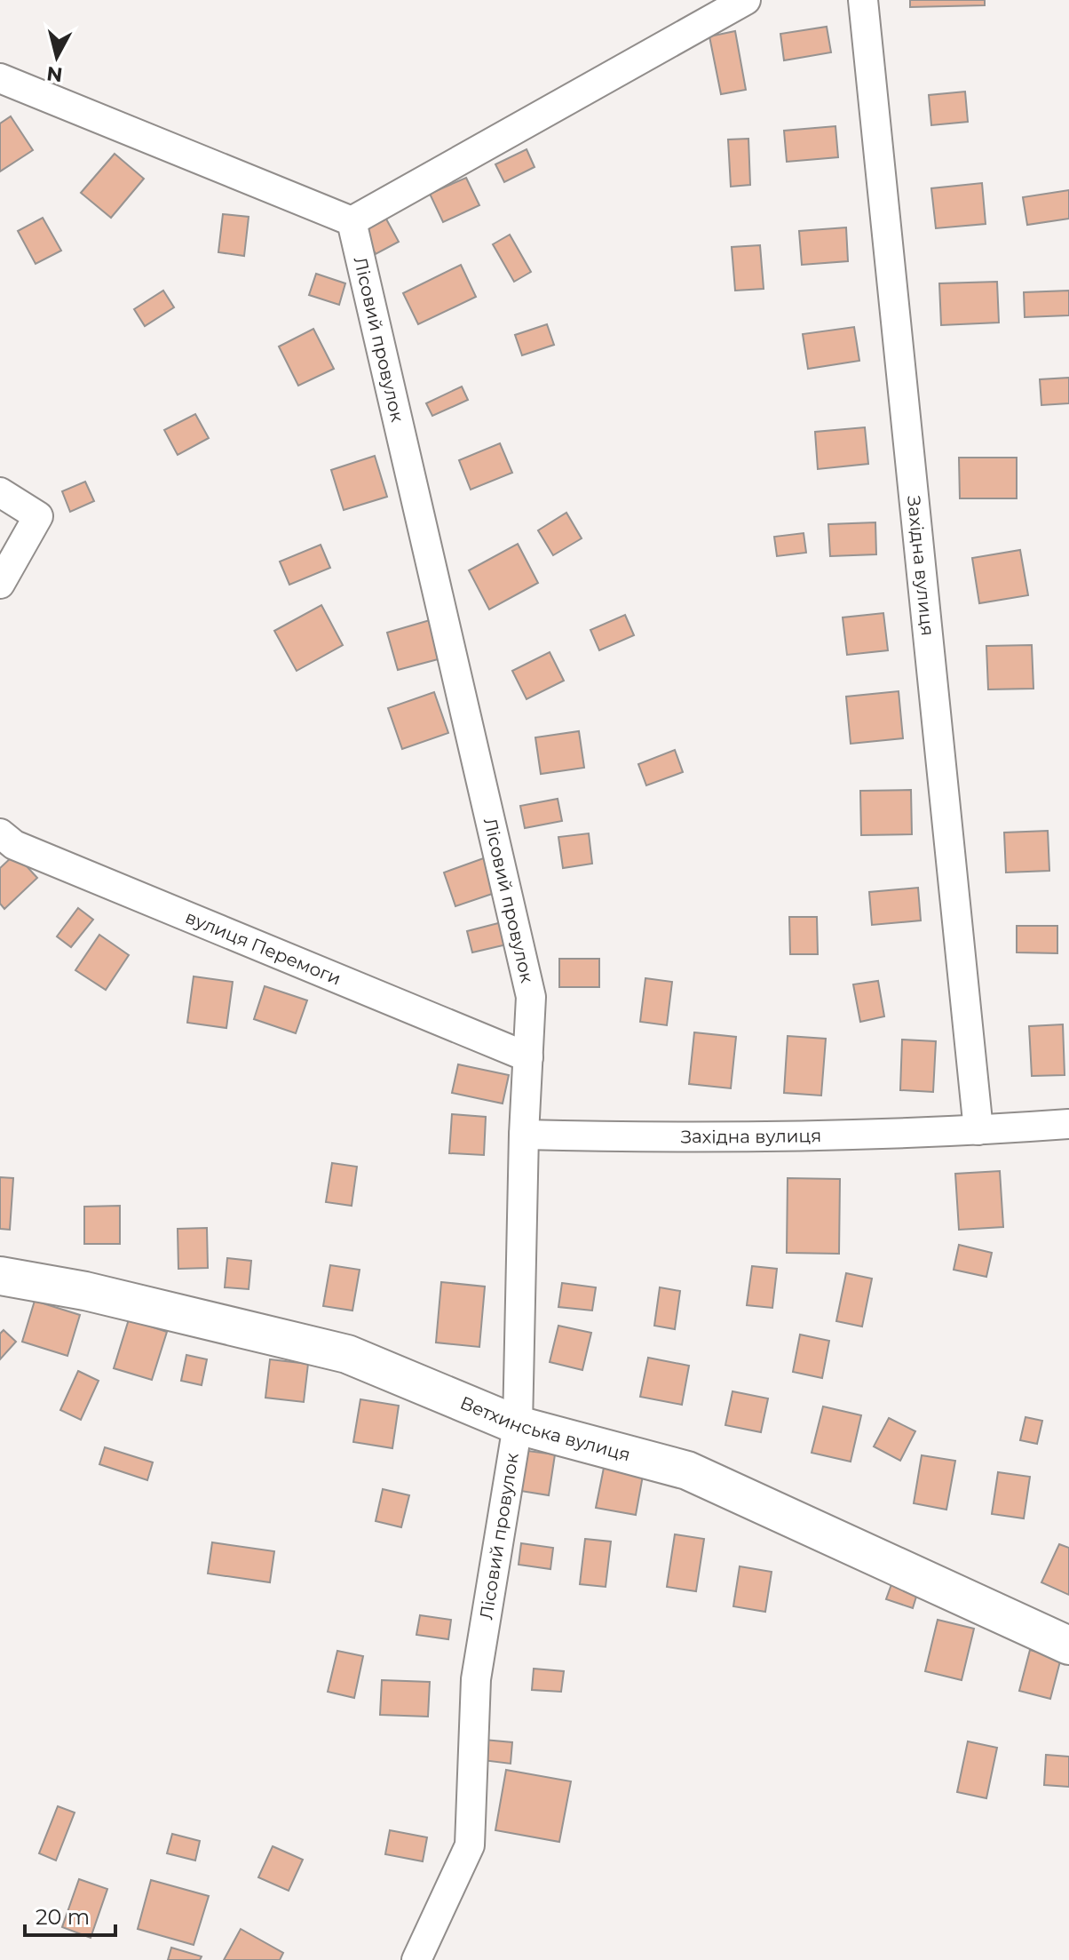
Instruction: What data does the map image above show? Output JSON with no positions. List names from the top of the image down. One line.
{"streets":{"main road":["Ветхинська вулиця"],"street":["Лісовий провулок","Західна вулиця","вулиця Перемоги"]},"crossings":[["Лісовий провулок","Західна вулиця"],["Лісовий провулок","вулиця Перемоги"],["Лісовий провулок","Ветхинська вулиця"]],"scale_bar":"20 m","north":"bottom"}
